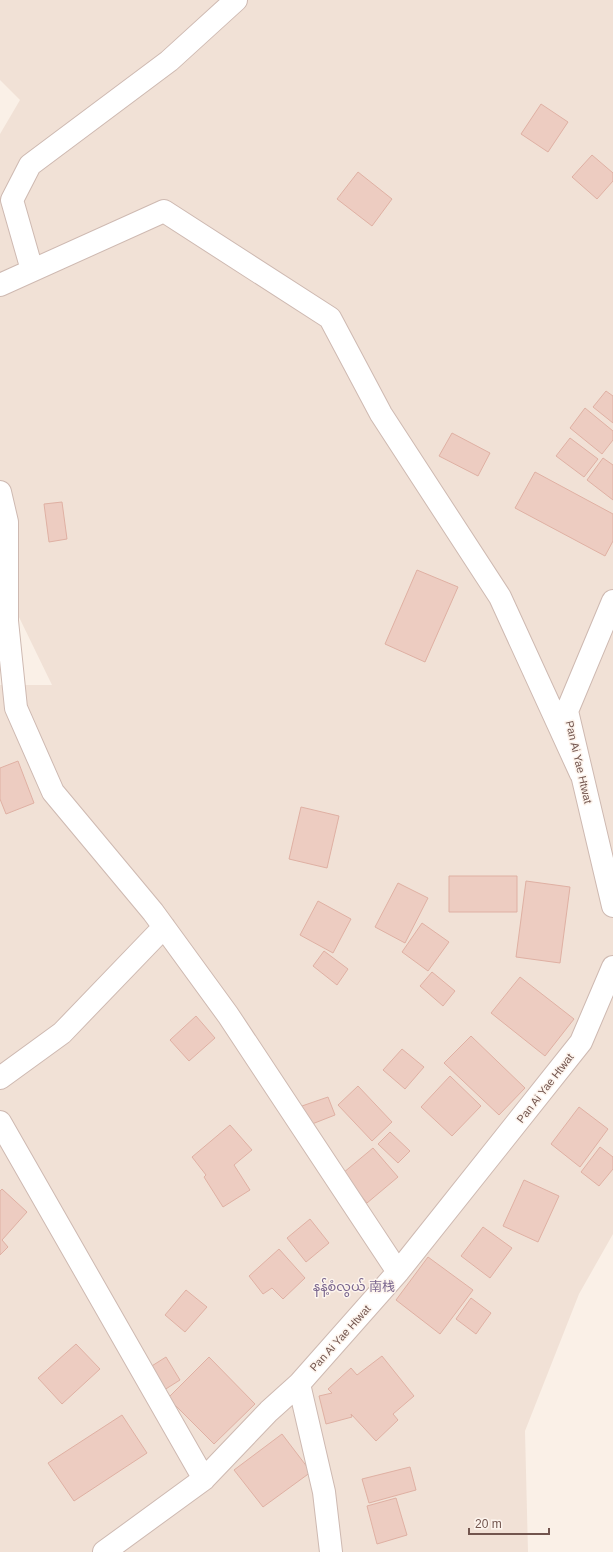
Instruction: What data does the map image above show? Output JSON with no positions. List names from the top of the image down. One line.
{"streets":{"street":["Pan Ai Yae Htwat"]},"districts":["နန့်စံလွယ် 南栈"],"scale_bar":"20 m"}
